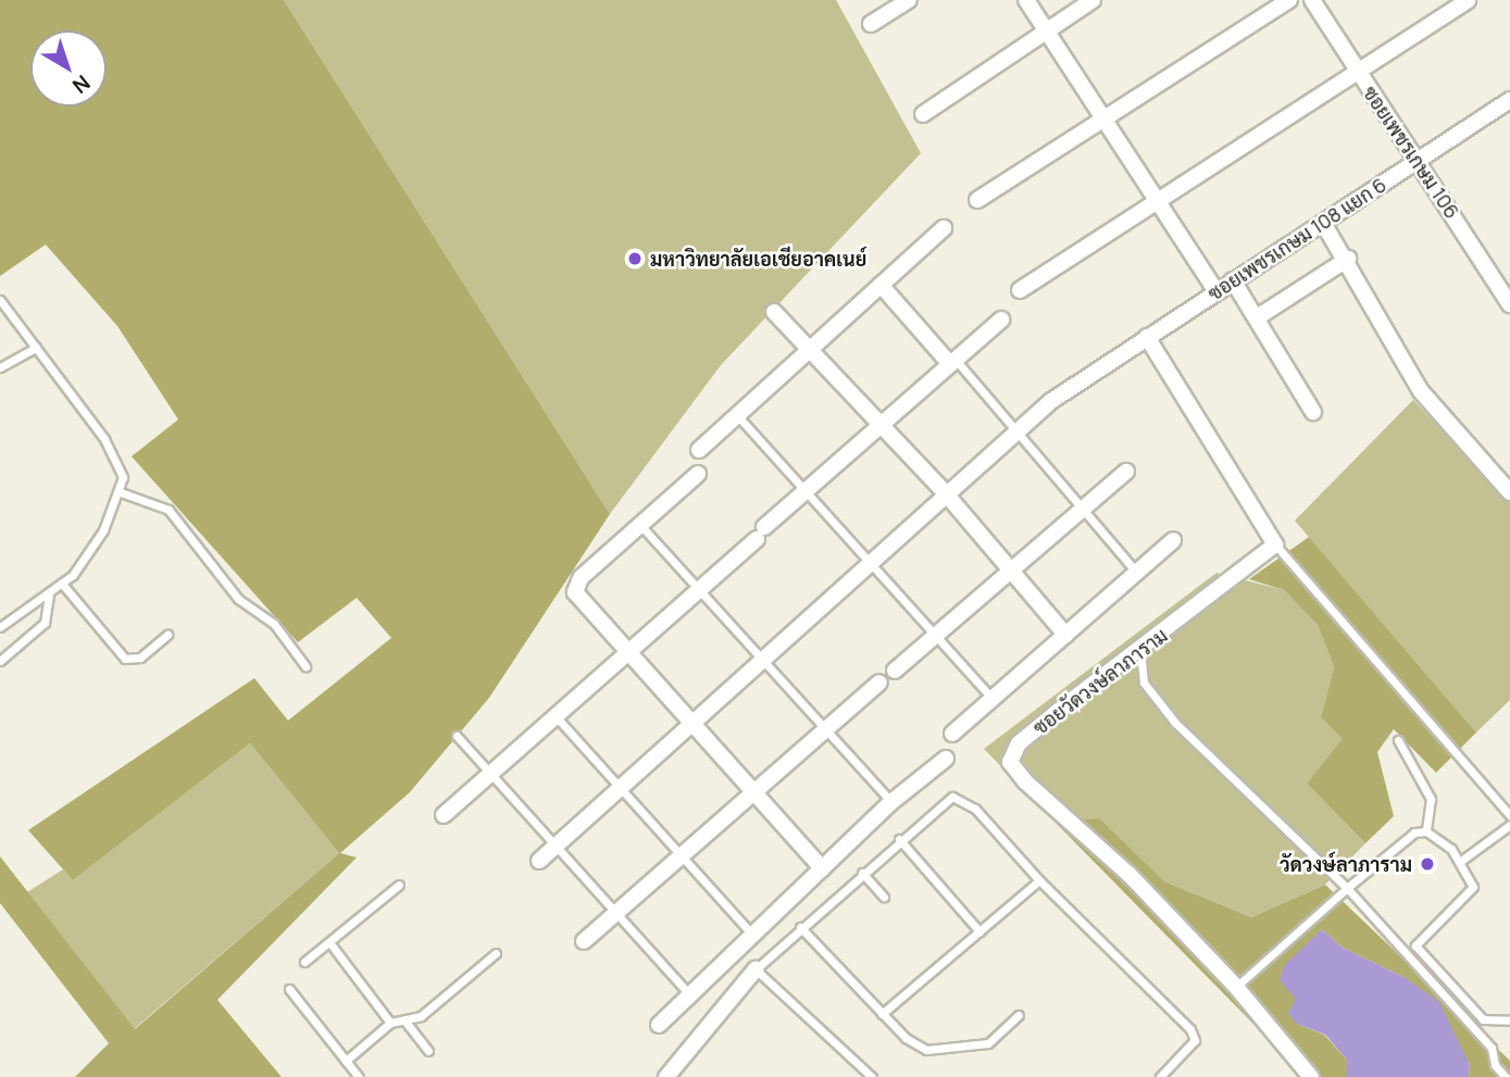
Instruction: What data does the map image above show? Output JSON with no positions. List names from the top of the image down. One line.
{"streets":{"street":["ซอยเพชรเกษม 106","ซอยเพชรเกษม 108 แยก 6","ซอยวัดวงษ์ลาภาราม"]},"crossings":[["ซอยเพชรเกษม 106","ซอยเพชรเกษม 108 แยก 6"]],"places":["มหาวิทยาลัยเอเชียอาคเนย์","วัดวงษ์ลาภาราม"],"north":"bottom right"}
